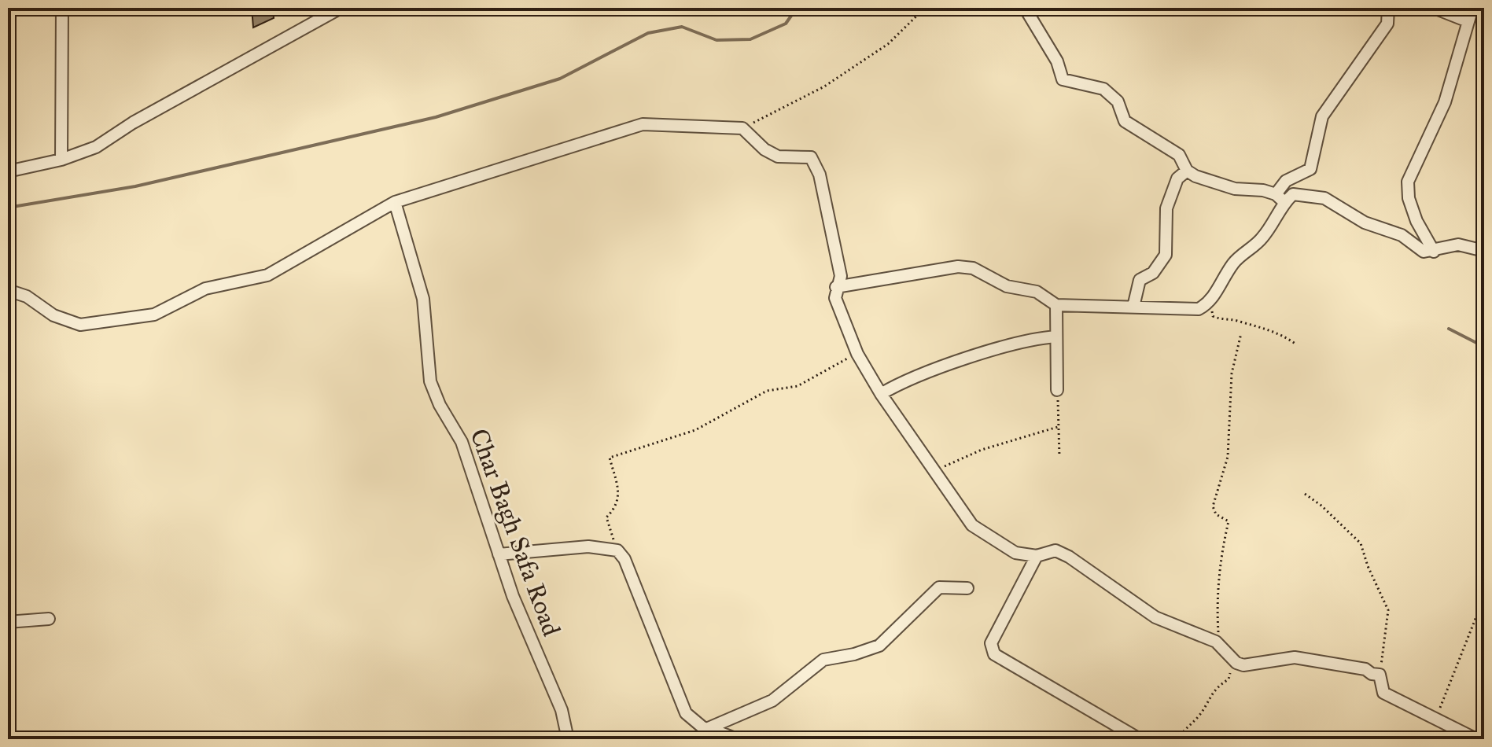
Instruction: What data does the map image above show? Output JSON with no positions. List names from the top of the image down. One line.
{"streets":{"street":["Char Bagh Safa Road"]}}
